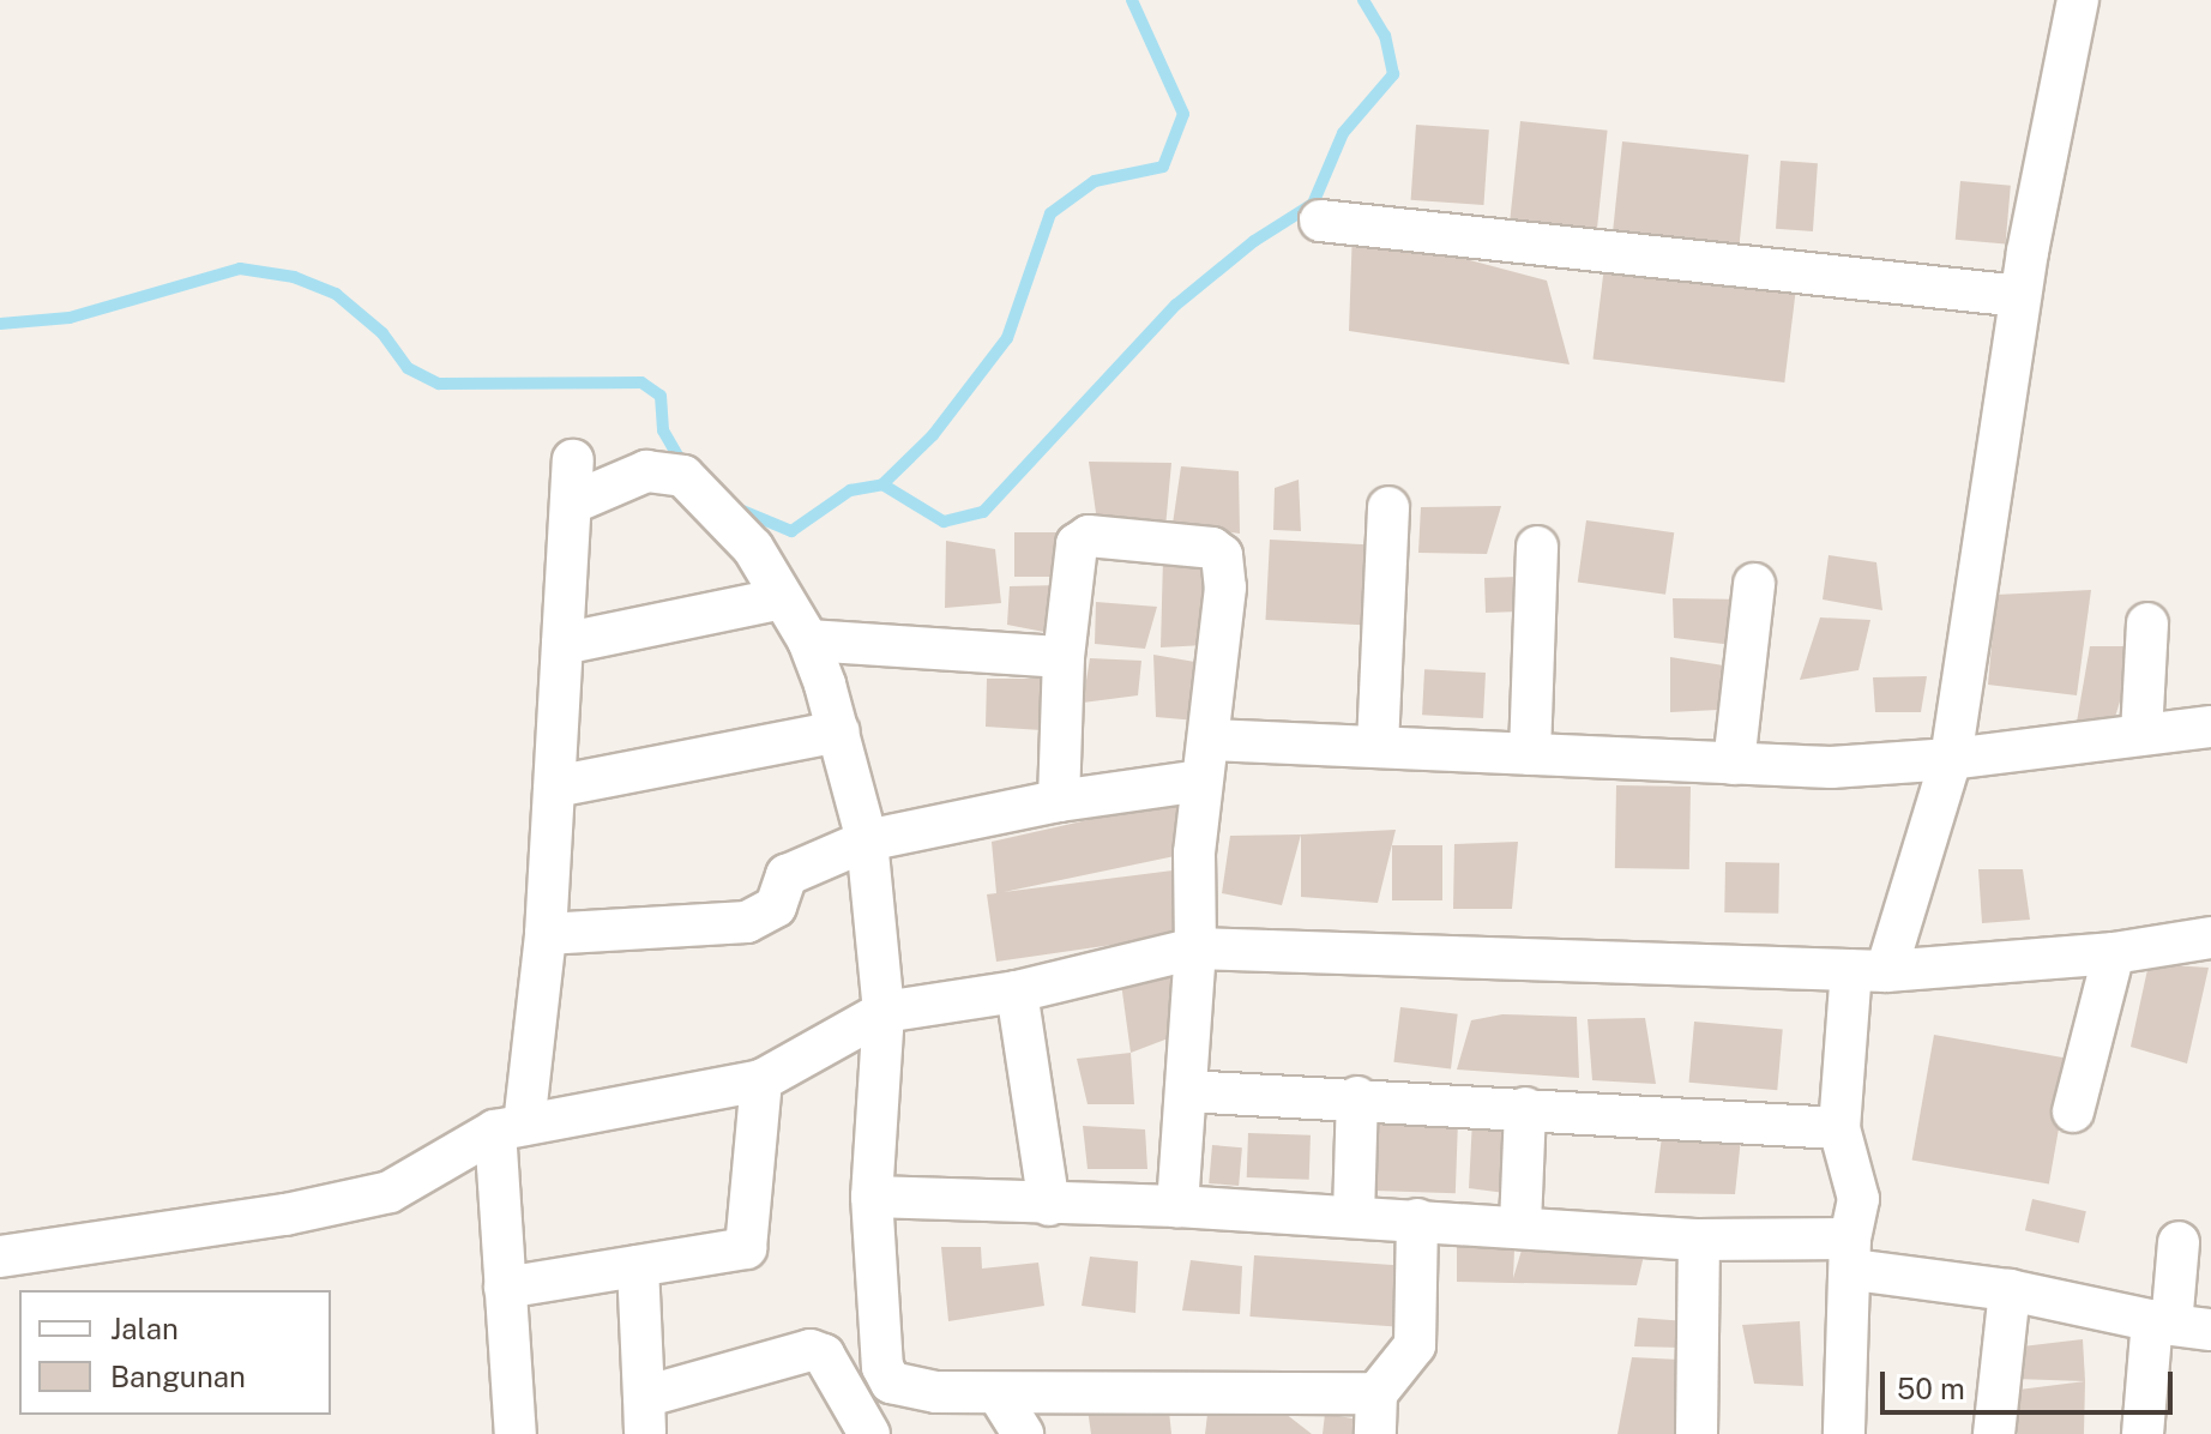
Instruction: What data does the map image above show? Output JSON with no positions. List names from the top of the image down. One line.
{"legend":["Jalan","Bangunan"],"scale_bar":"50 m"}
